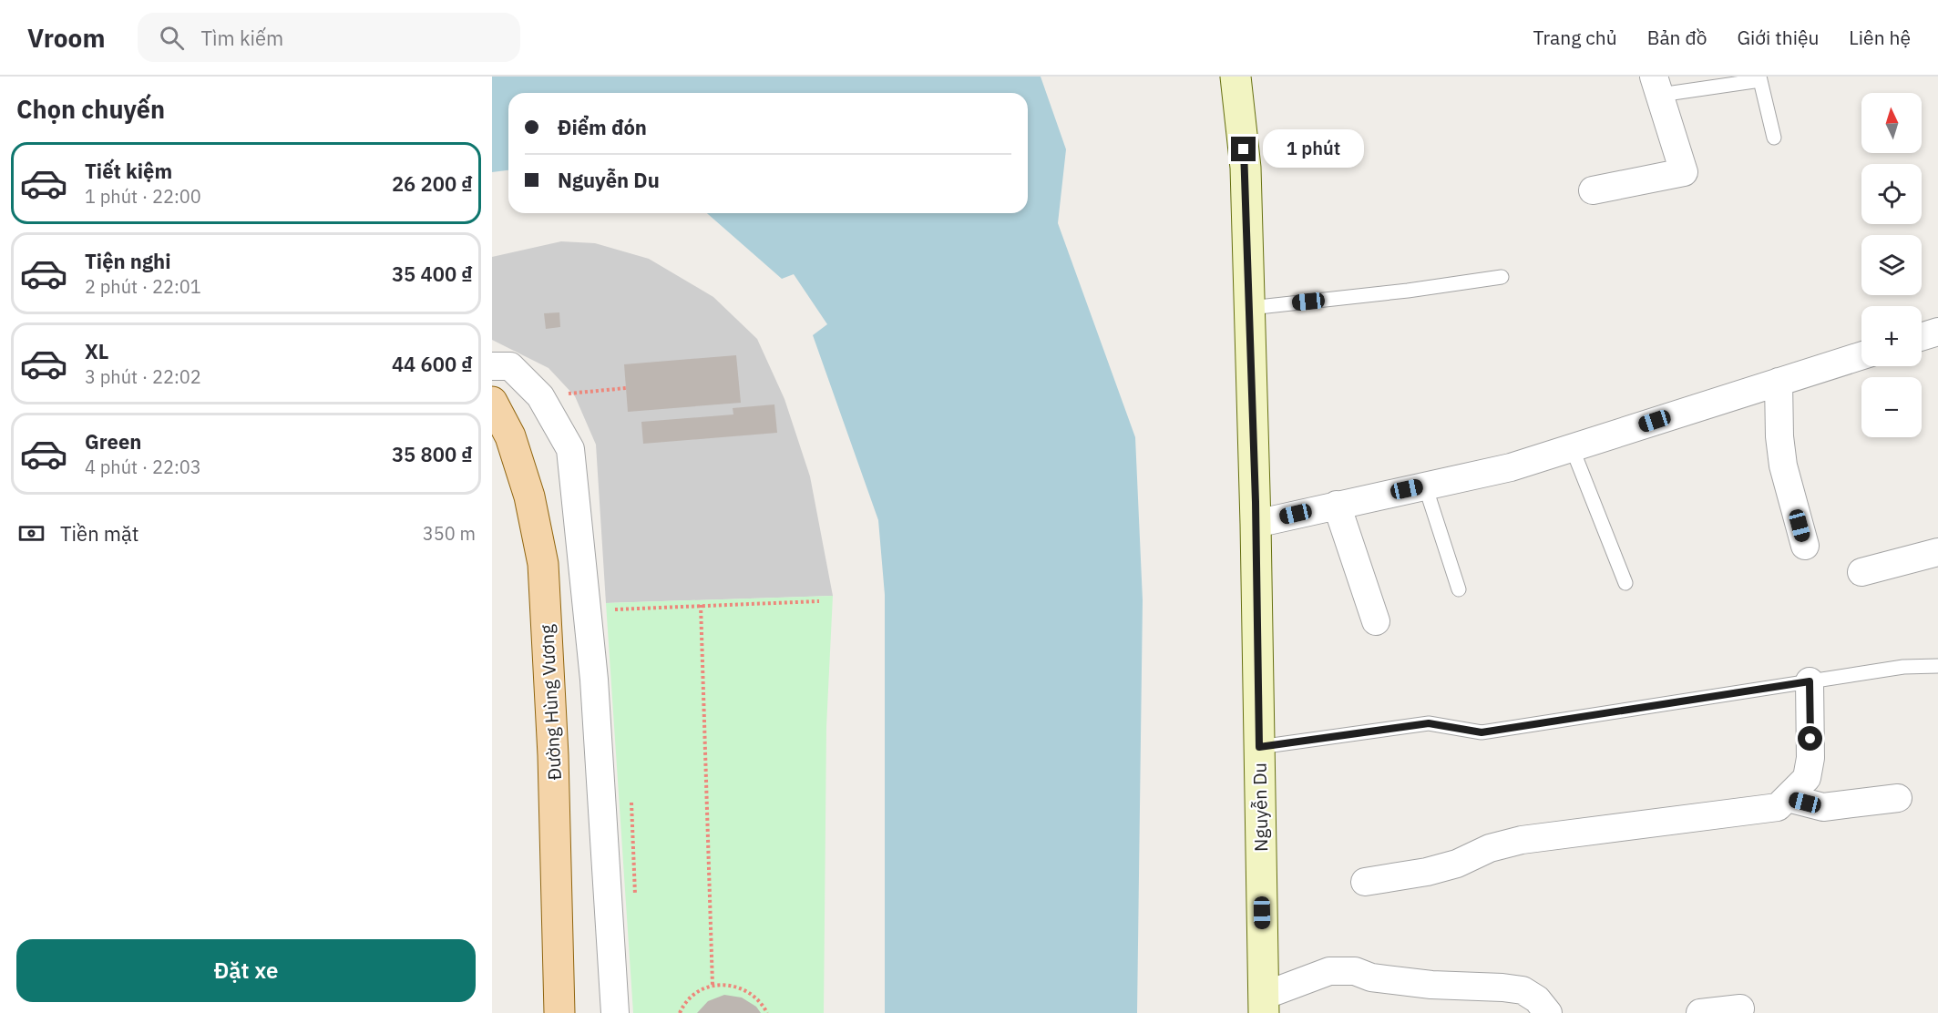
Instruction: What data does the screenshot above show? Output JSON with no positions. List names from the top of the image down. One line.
{"streets":{"main road":["Đường Hùng Vương","Nguyễn Du"]},"north":"top","page":{"header":"Vroom","search":"Tìm kiếm","nav":["Trang chủ","Bản đồ","Giới thiệu","Liên hệ"],"heading":"Chọn chuyến","map_buttons":["+","−"],"banner":["Điểm đón","Nguyễn Du"],"bubble":"1 phút","list":[{"name":"Tiết kiệm","note":"1 phút · 22:00","value":"26 200 ₫"},{"name":"Tiện nghi","note":"2 phút · 22:01","value":"35 400 ₫"},{"name":"XL","note":"3 phút · 22:02","value":"44 600 ₫"},{"name":"Green","note":"4 phút · 22:03","value":"35 800 ₫"}],"pay":["Tiền mặt","350 m"],"buttons":"Đặt xe"}}
